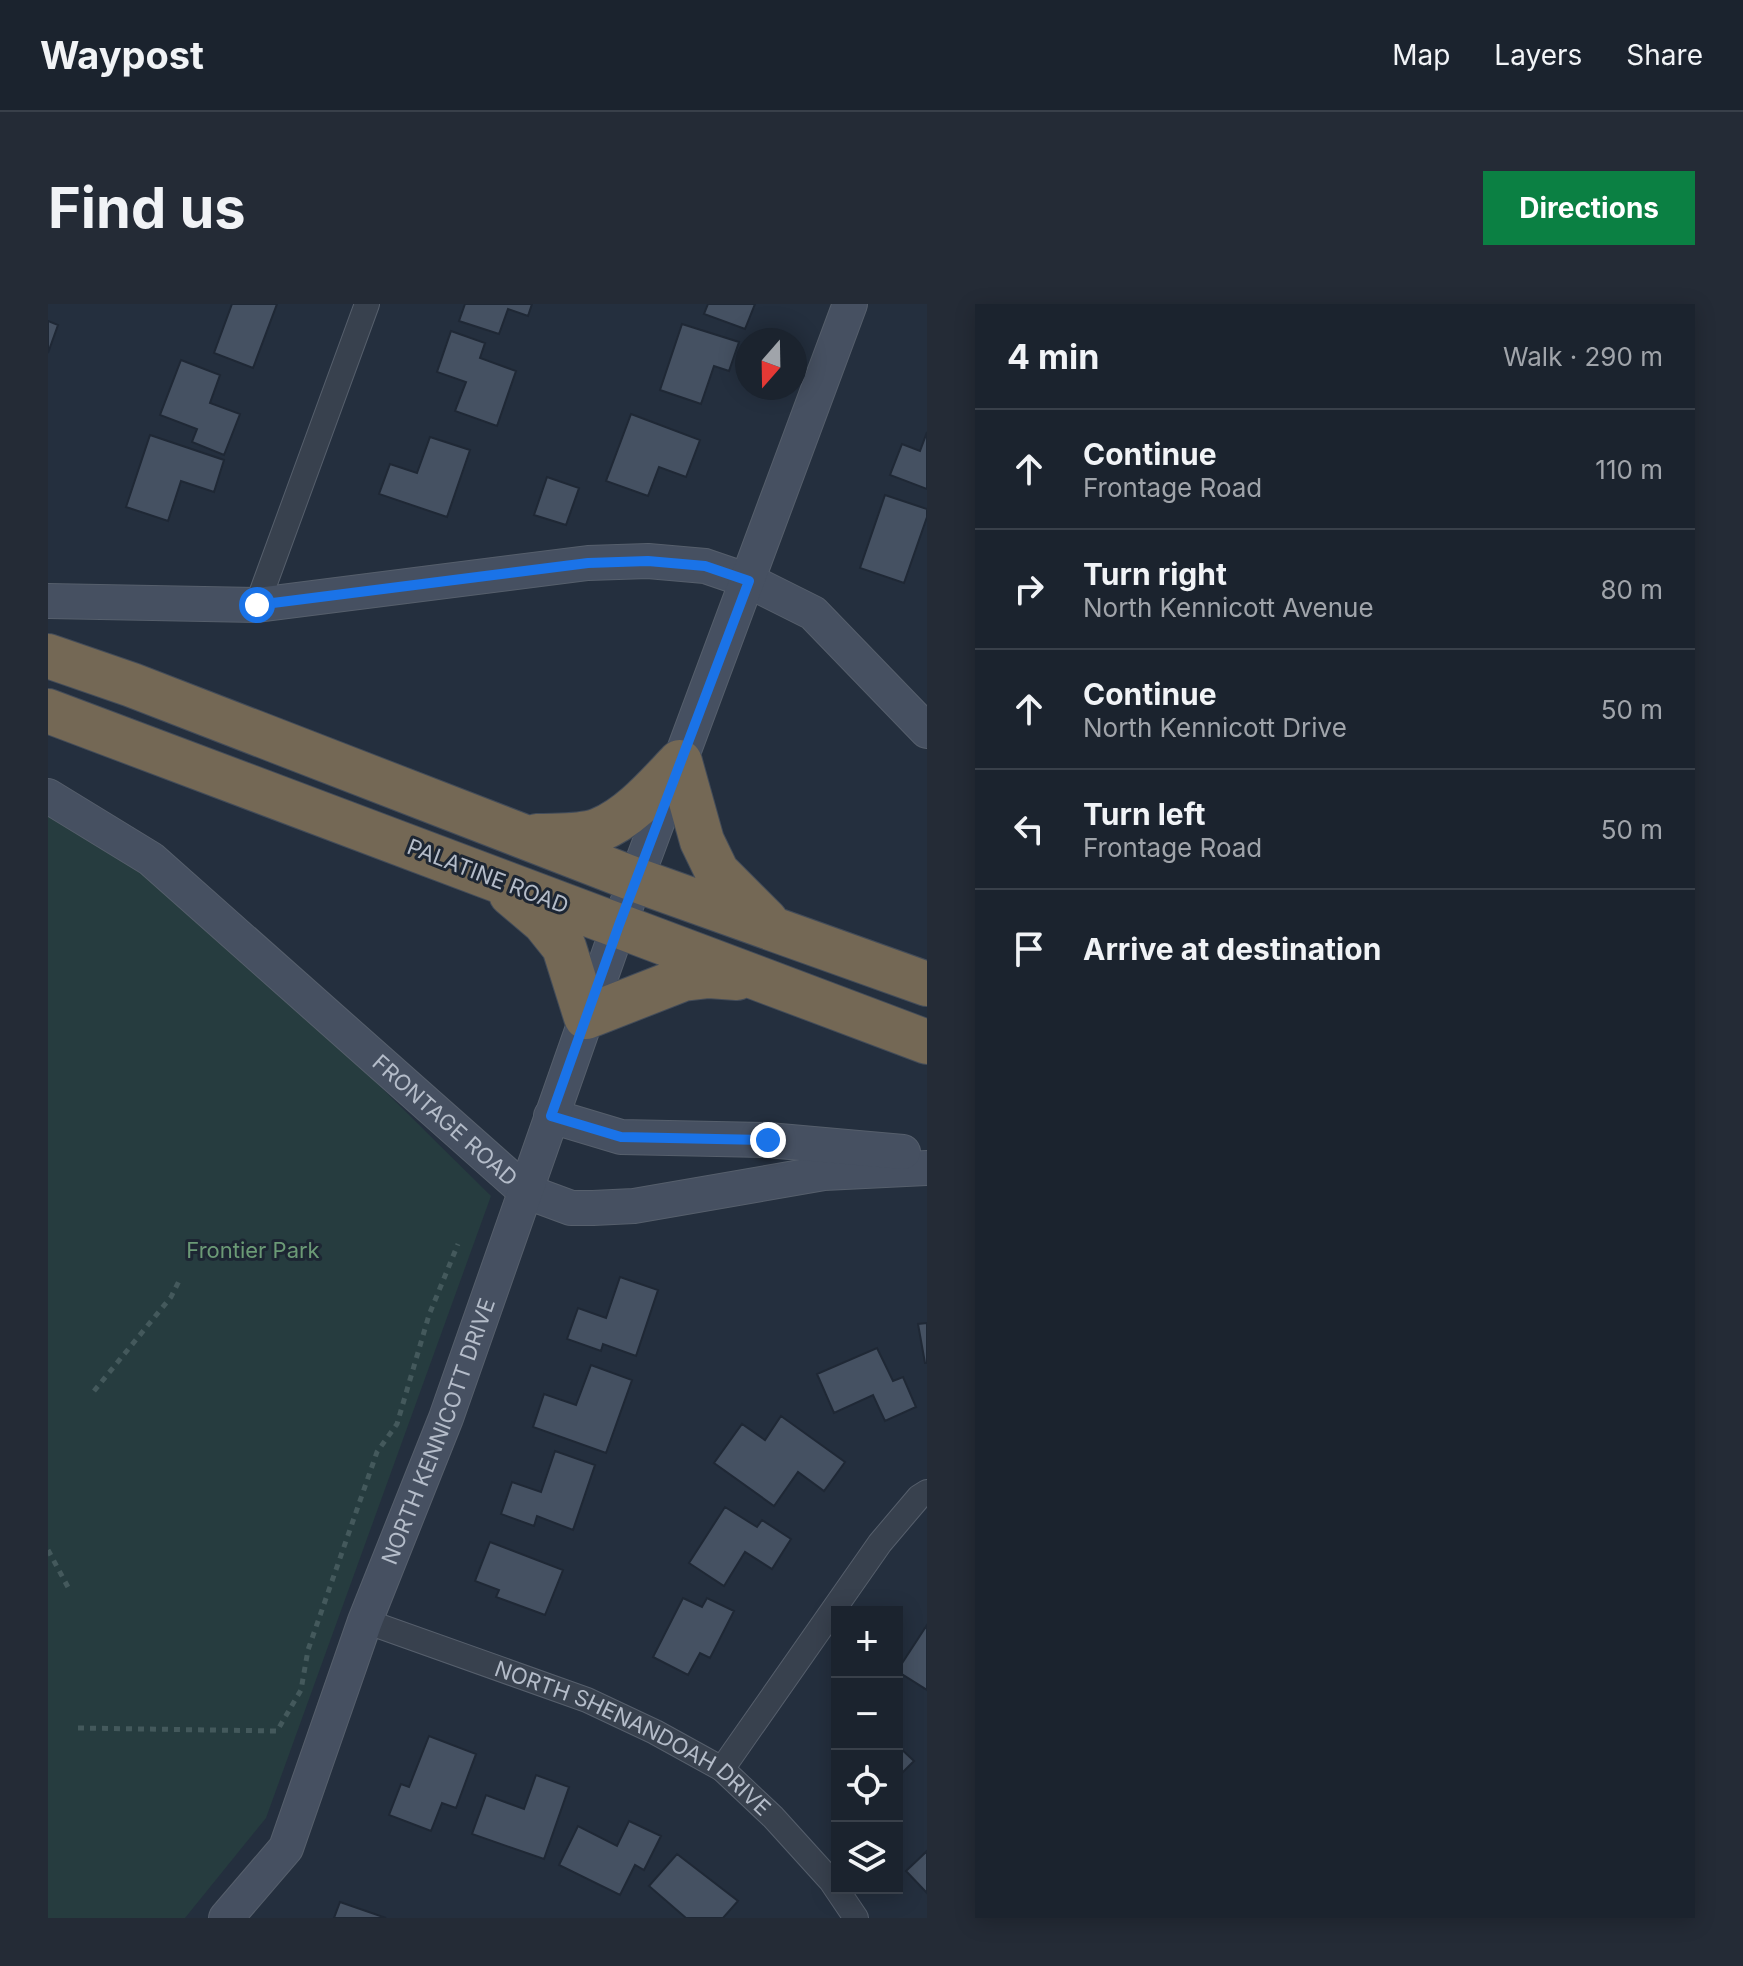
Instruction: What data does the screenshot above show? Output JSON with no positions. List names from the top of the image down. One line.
{"streets":{"highway":["PALATINE ROAD"],"street":["FRONTAGE ROAD","NORTH KENNICOTT DRIVE","NORTH SHENANDOAH DRIVE"]},"crossings":[["PALATINE ROAD","NORTH KENNICOTT DRIVE"],["FRONTAGE ROAD","NORTH KENNICOTT DRIVE"],["NORTH KENNICOTT DRIVE","NORTH SHENANDOAH DRIVE"]],"parks":["Frontier Park"],"north":"bottom","page":{"header":"Waypost","nav":["Map","Layers","Share"],"buttons":"Directions","title":"Find us","heading":["4 min","Walk · 290 m"],"list":[["Continue","Frontage Road","110 m"],["Turn right","North Kennicott Avenue","80 m"],["Continue","North Kennicott Drive","50 m"],["Turn left","Frontage Road","50 m"],"Arrive at destination"],"map_buttons":["+","−"]}}
